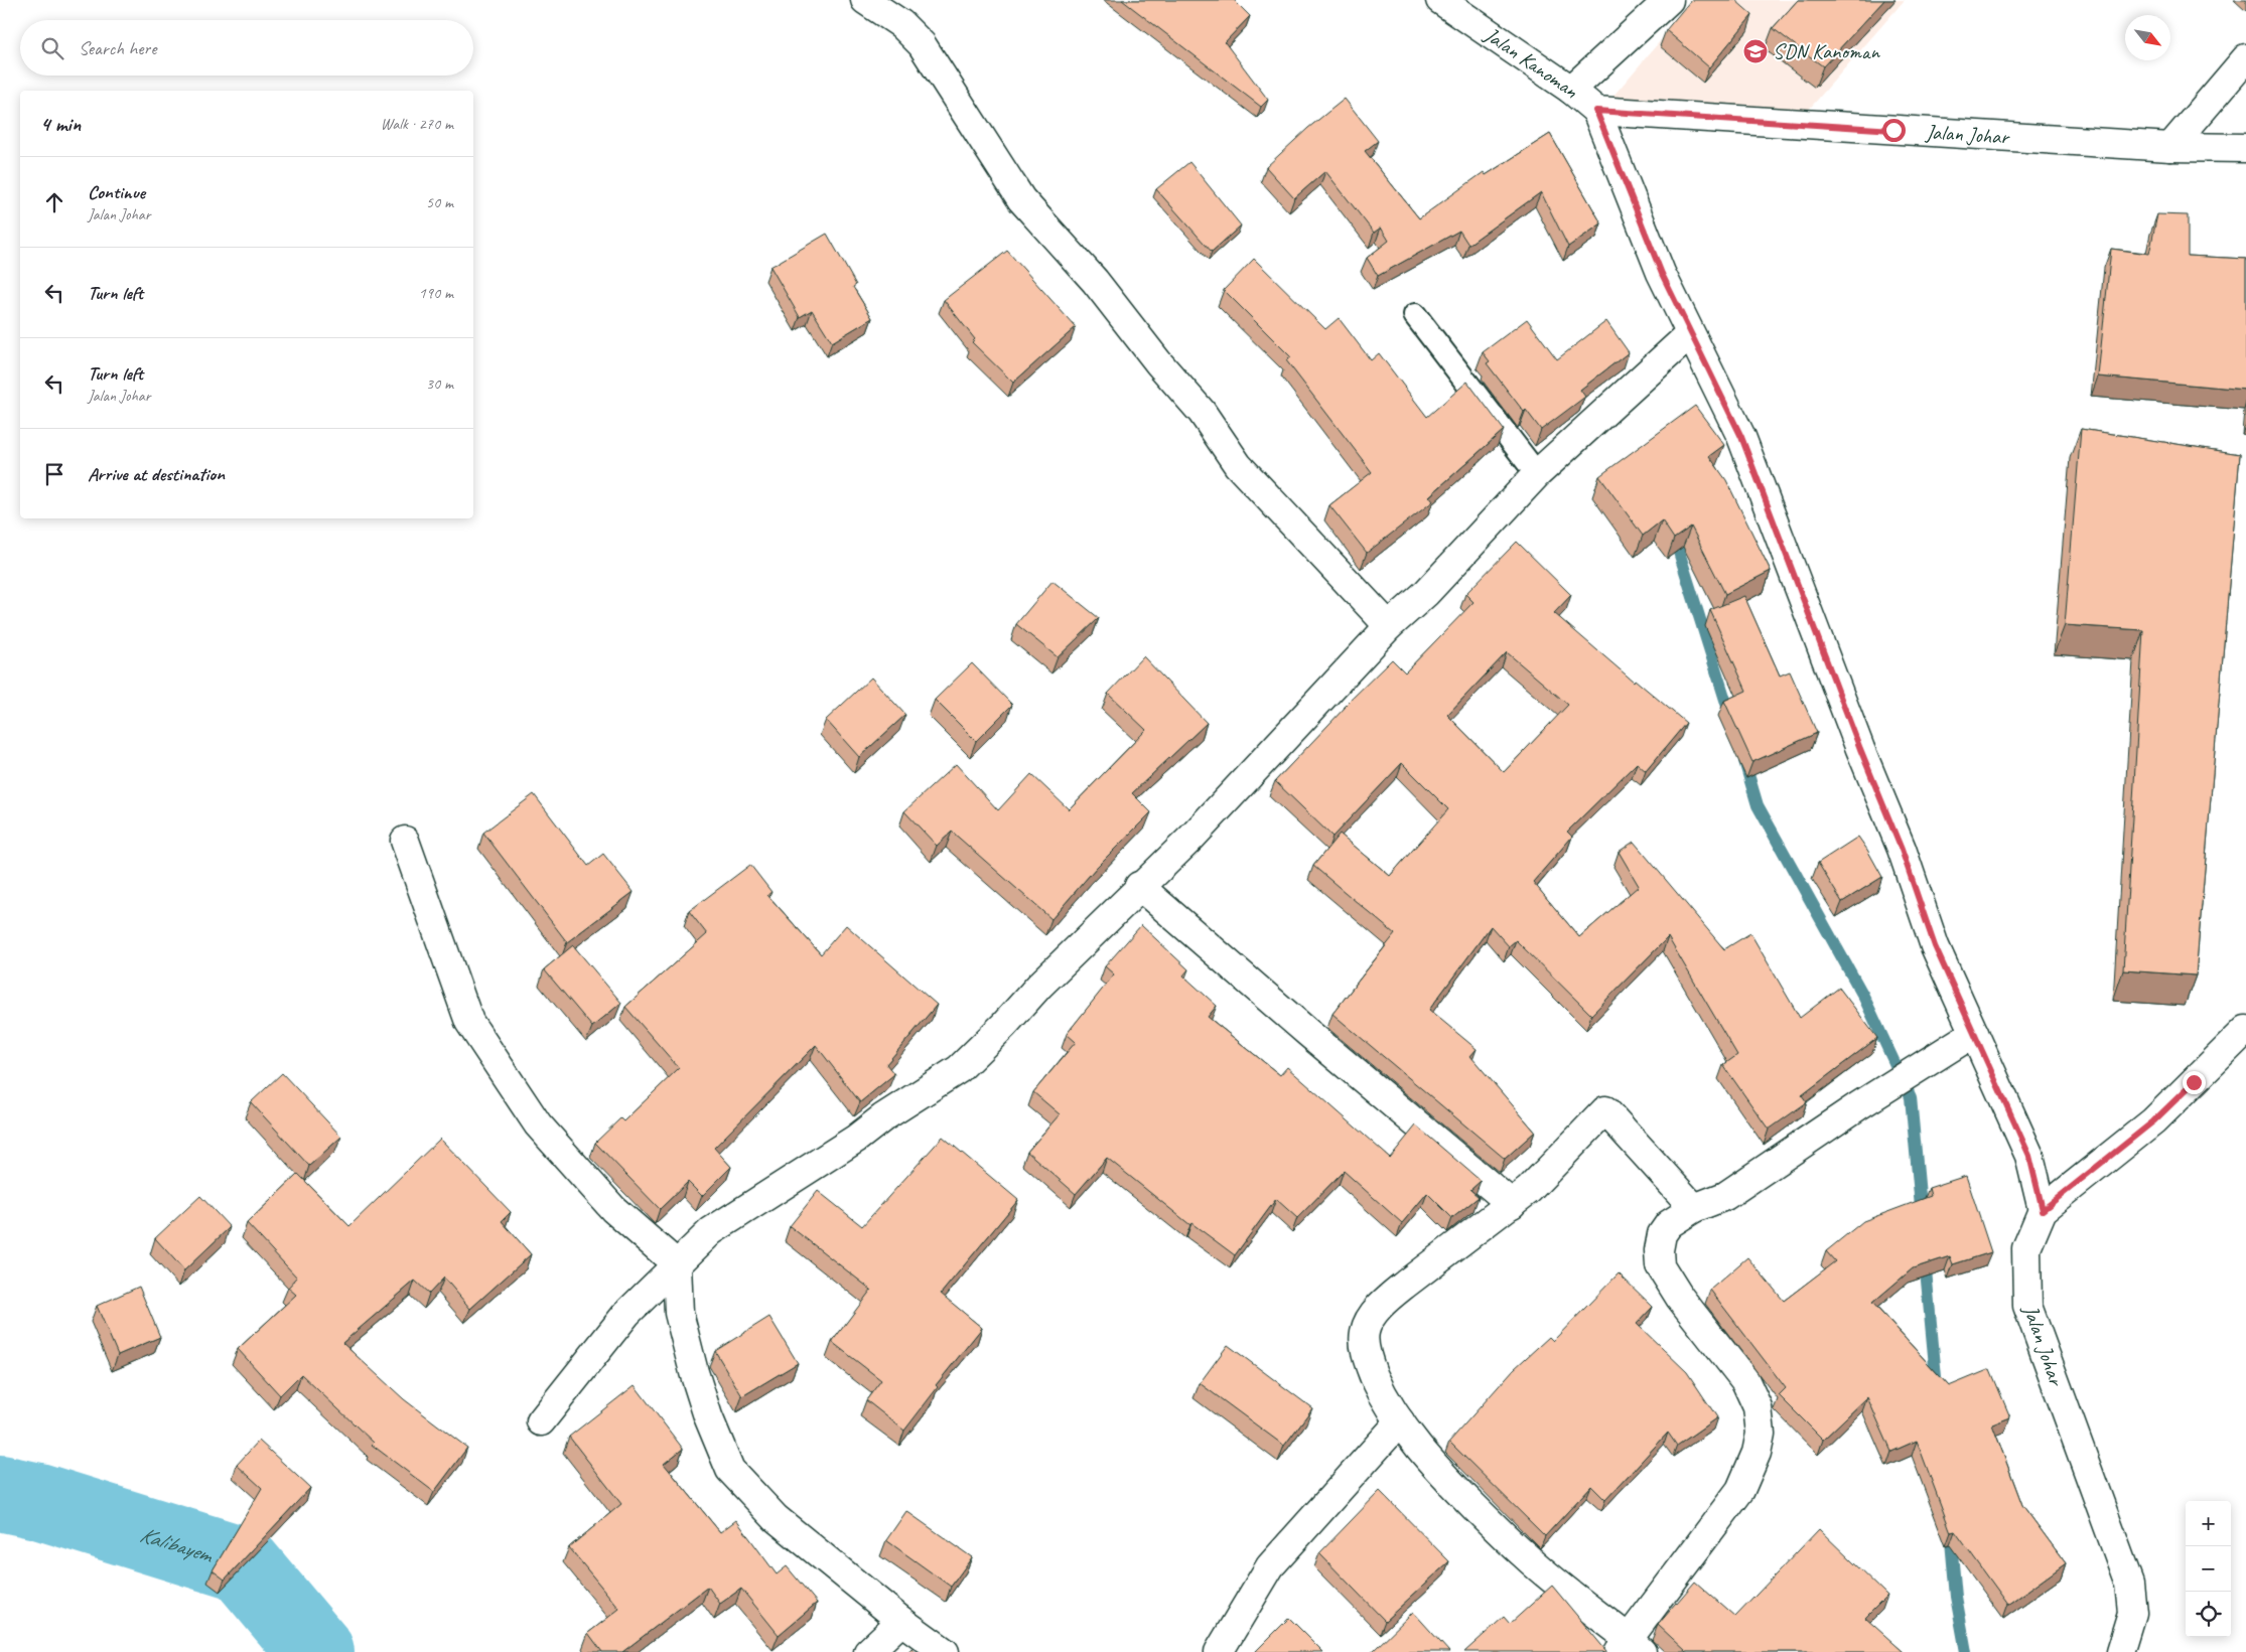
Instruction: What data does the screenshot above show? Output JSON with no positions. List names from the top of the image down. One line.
{"streets":{"street":["Jalan Kanoman","Jalan Johar"]},"crossings":[["Jalan Kanoman","Jalan Johar"]],"water":["Kalibayem"],"places":{"school or university":["SDN Kanoman"]},"north":"bottom right","page":{"search":"Search here","heading":["4 min","Walk · 270 m"],"list":[["Continue","Jalan Johar","50 m"],["Turn left","190 m"],["Turn left","Jalan Johar","30 m"],"Arrive at destination"],"map_buttons":["+","−"]}}
